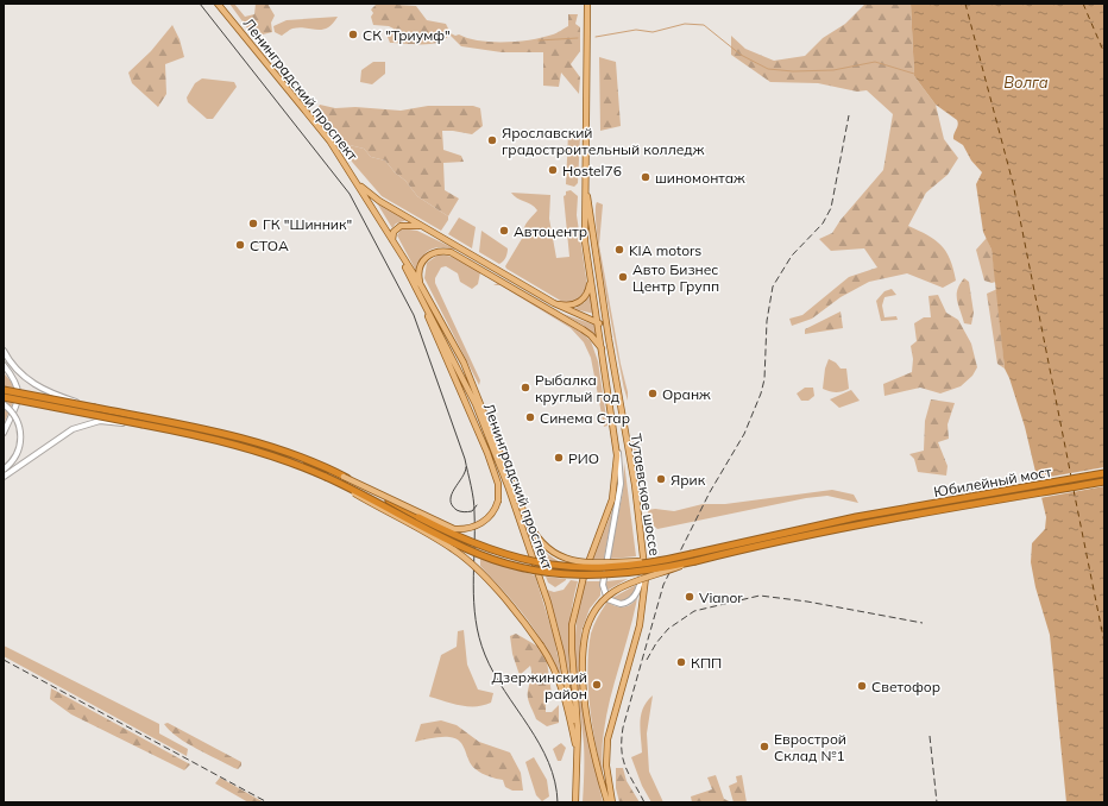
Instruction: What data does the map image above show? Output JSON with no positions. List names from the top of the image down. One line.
{"streets":{"highway":["Юбилейный мост"],"main road":["Ленинградский проспект","Тутаевское шоссе"]},"crossings":[["Ленинградский проспект","Тутаевское шоссе"]],"water":["Волга"],"places":["СК \"Триумф\"","Ярославский градостроительный колледж","Hostel76","шиномонтаж","ГК \"Шинник\"","Автоцентр","СТОА","KIA motors","Авто Бизнес Центр Групп","Рыбалка круглый год","Оранж","Синема Стар","РИО","Ярик","Vianor","КПП","Дзержинский район","Светофор","Еврострой Склад №1"]}
